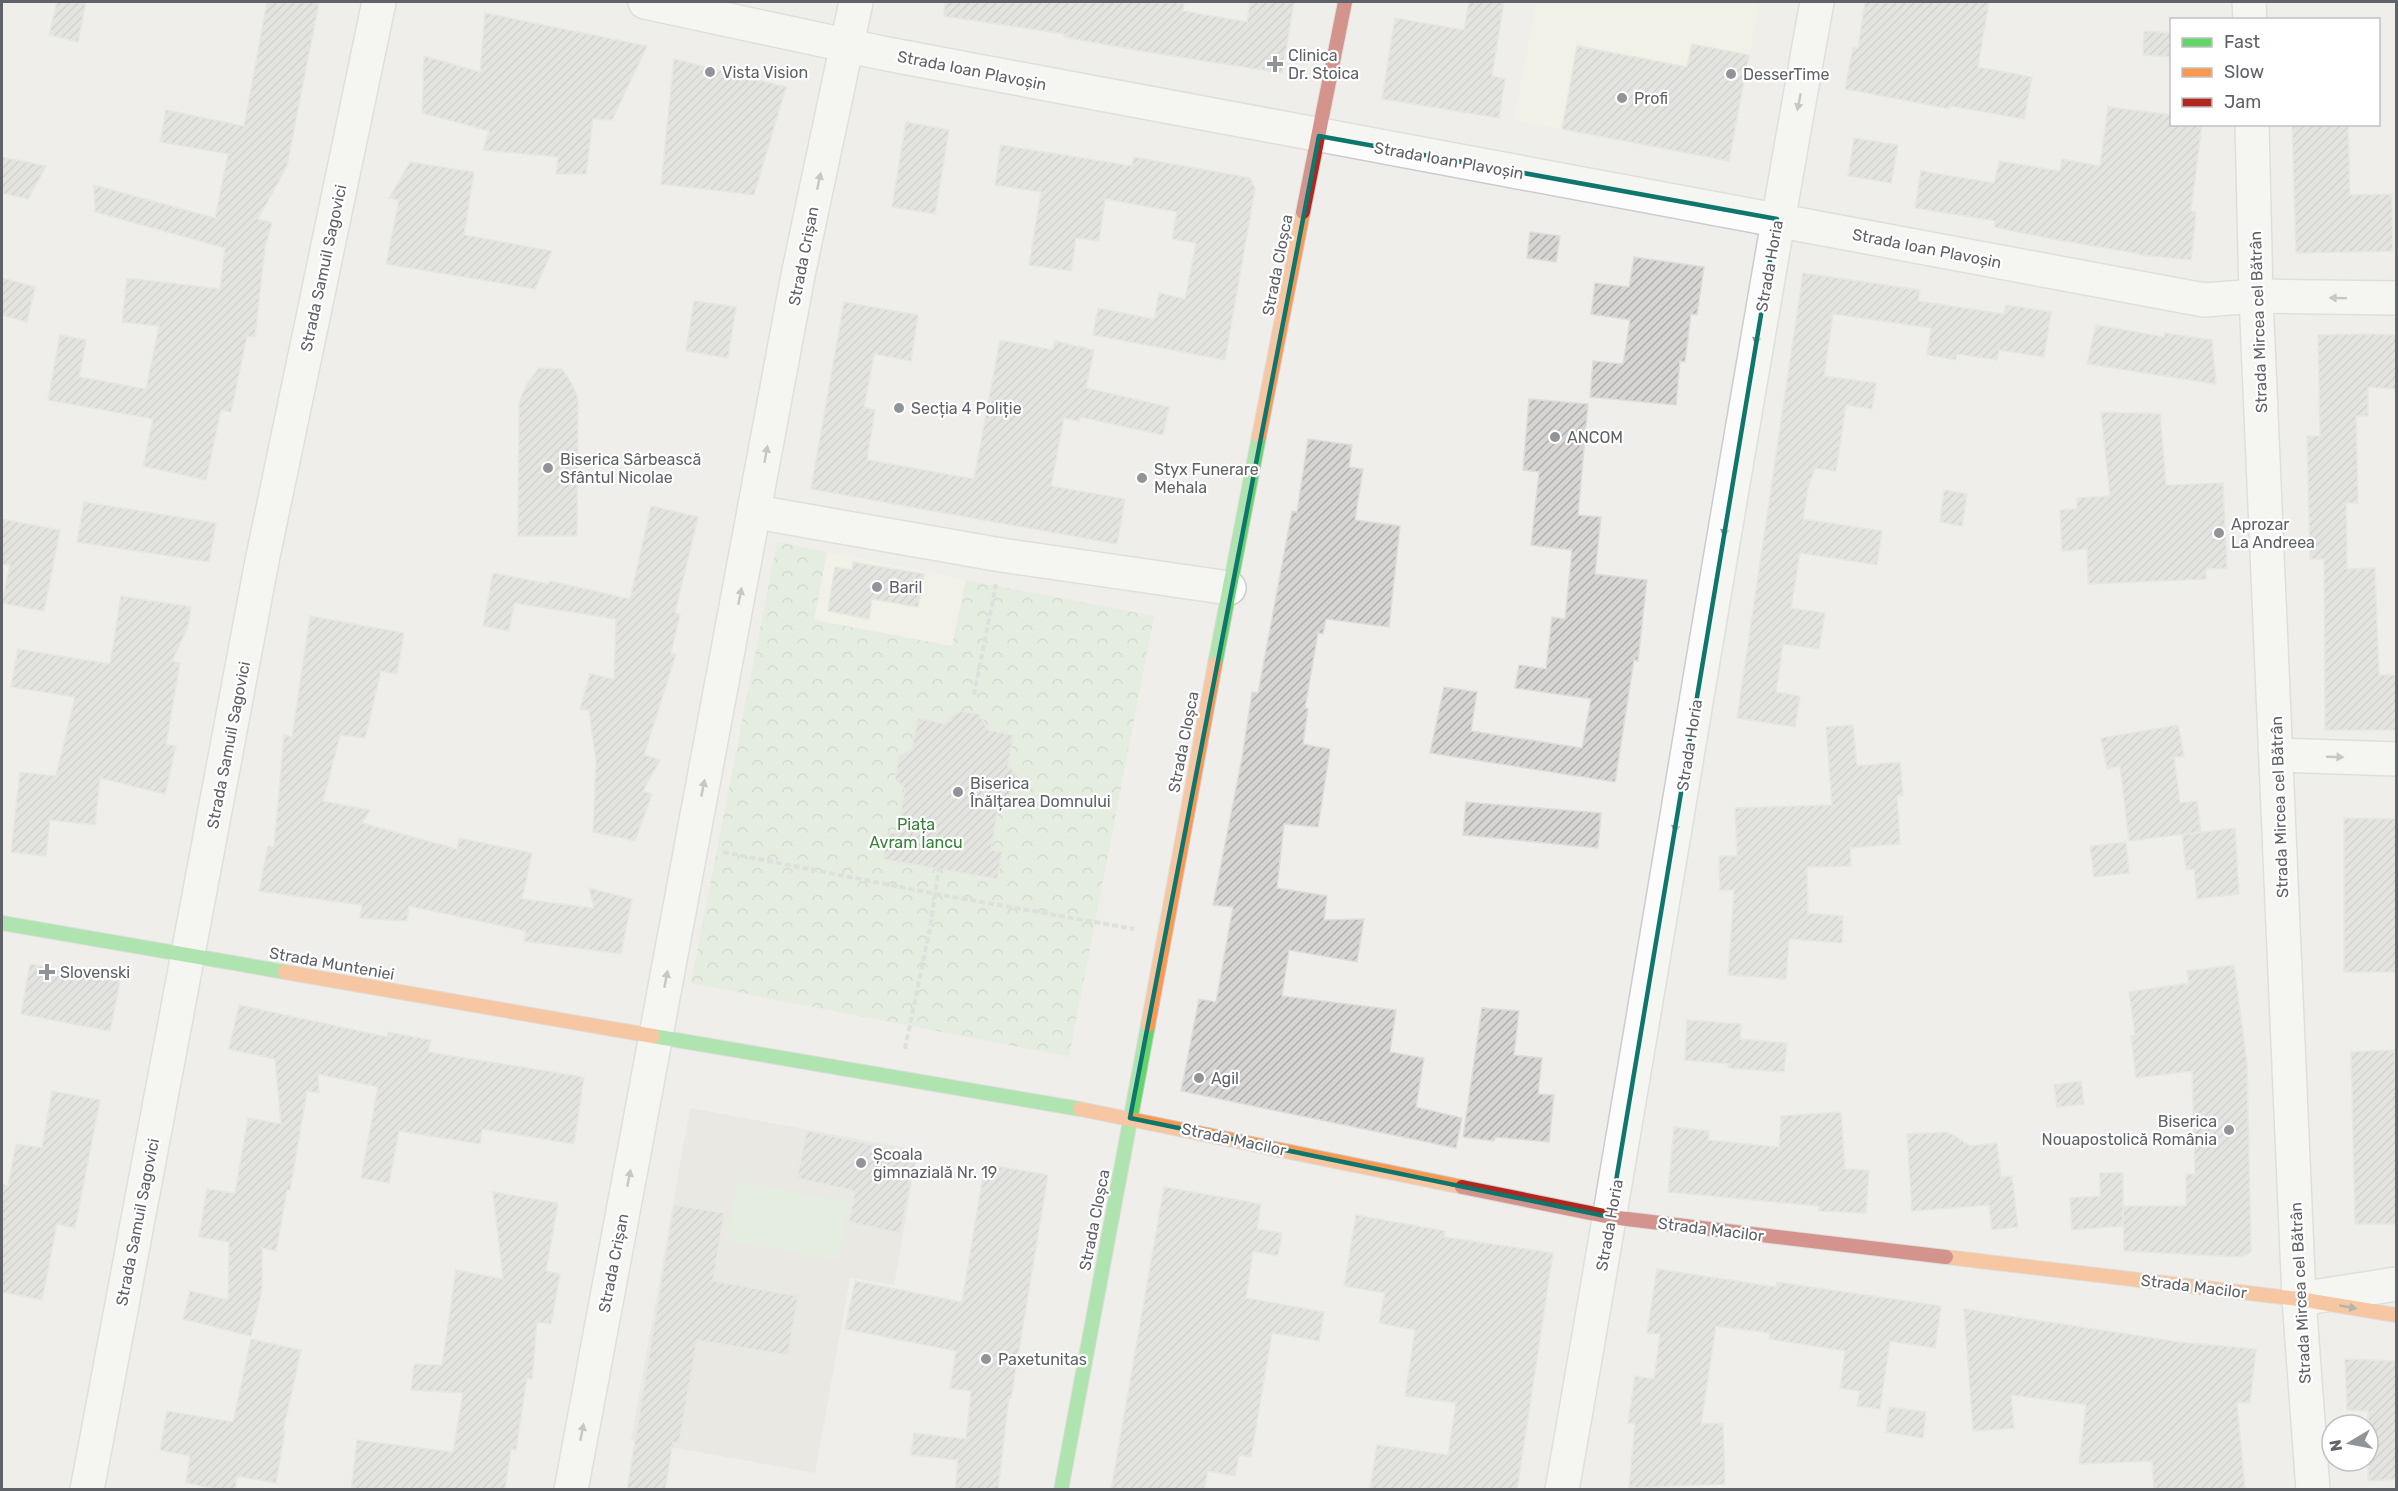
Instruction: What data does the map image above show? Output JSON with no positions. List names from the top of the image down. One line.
{"streets":{"street":["Strada Ioan Plavoșin","Strada Crișan","Strada Cloșca","Strada Horia","Strada Samuil Sagovici","Strada Mircea cel Bătrân","Strada Munteniei","Strada Macilor"]},"crossings":[["Strada Ioan Plavoșin","Strada Crișan"],["Strada Ioan Plavoșin","Strada Cloșca"],["Strada Ioan Plavoșin","Strada Horia"],["Strada Ioan Plavoșin","Strada Mircea cel Bătrân"],["Strada Crișan","Strada Munteniei"],["Strada Cloșca","Strada Macilor"],["Strada Horia","Strada Macilor"],["Strada Samuil Sagovici","Strada Munteniei"],["Strada Mircea cel Bătrân","Strada Macilor"]],"one_way":["Strada Crișan","Strada Horia"],"parks":["Piața Avram Iancu"],"places":{"health":["Clinica Dr. Stoica","Slovenski"],"other":["Vista Vision","DesserTime","Profi","Secția 4 Poliție","ANCOM","Biserica Sârbească Sfântul Nicolae","Styx Funerare Mehala","Aprozar La Andreea","Baril","Biserica Înălțarea Domnului","Agil","Biserica Nouapostolică România","Școala gimnazială Nr. 19","Paxetunitas"]},"legend":["Fast","Slow","Jam"],"north":"left"}
